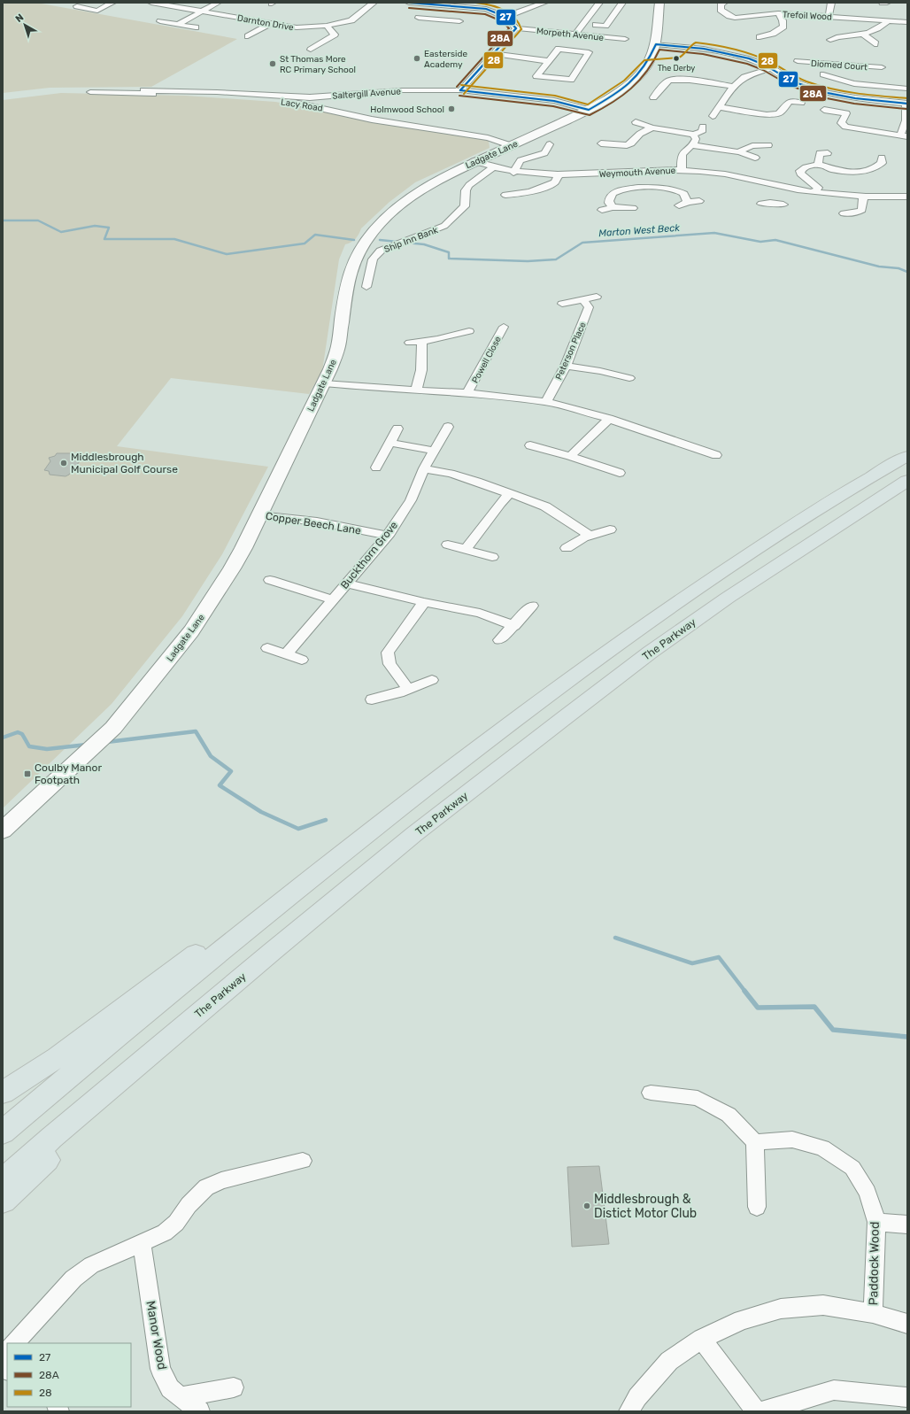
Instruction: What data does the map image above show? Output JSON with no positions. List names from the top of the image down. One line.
{"streets":{"highway":["The Parkway"],"main road":["Ladgate Lane"],"street":["Trefoil Wood","Darnton Drive","Morpeth Avenue","Diomed Court","Saltergill Avenue","Lacy Road","Weymouth Avenue","Ship Inn Bank","Peterson Place","Powell Close","Copper Beech Lane","Buckthorn Grove","Paddock Wood","Manor Wood"]},"crossings":[["Saltergill Avenue","Ladgate Lane"],["Lacy Road","Ladgate Lane"],["Ladgate Lane","Weymouth Avenue"],["Ladgate Lane","Copper Beech Lane"],["Weymouth Avenue","Ship Inn Bank"],["Copper Beech Lane","Buckthorn Grove"]],"water":["Marton West Beck"],"places":{"other":["Easterside Academy","The Derby","St Thomas More RC Primary School","Holmwood School","Middlesbrough Municipal Golf Course","Middlesbrough & Distict Motor Club"],"transit":["Coulby Manor Footpath"]},"lines":["transit line 27","transit line 28","transit line 28A"],"legend":["27","28A","28"],"north":"top left"}
